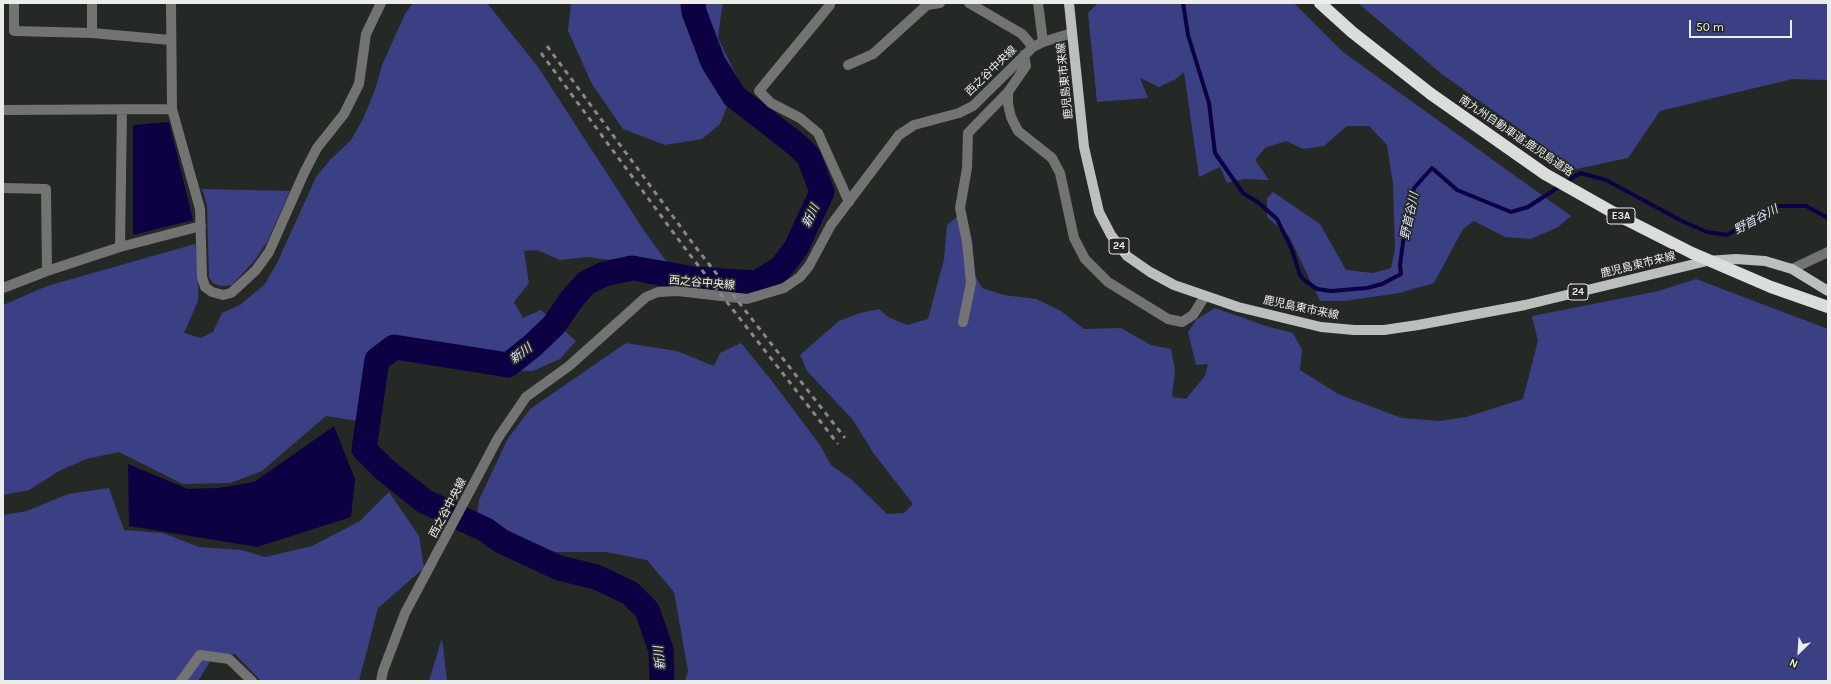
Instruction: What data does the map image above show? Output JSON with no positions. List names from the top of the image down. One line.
{"streets":{"highway":["南九州自動車道;鹿児島道路","E3A"],"main road":["鹿児島東市来線","24"],"street":["西之谷中央線"]},"crossings":[["西之谷中央線","鹿児島東市来線"]],"water":["新川","野首谷川"],"scale_bar":"50 m","north":"bottom left"}
